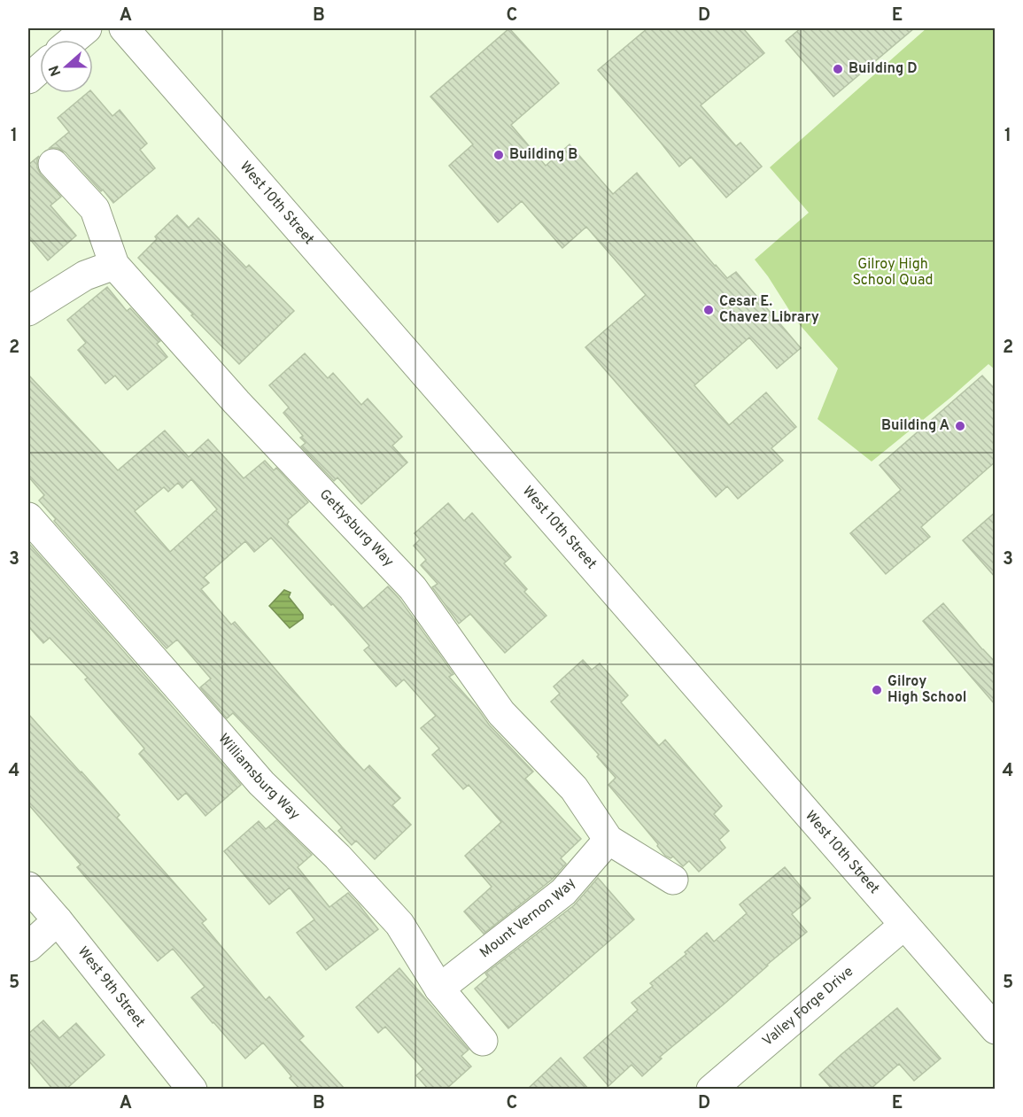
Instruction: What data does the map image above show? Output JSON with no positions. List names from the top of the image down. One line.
{"streets":{"street":["West 10th Street","Gettysburg Way","Williamsburg Way","Mount Vernon Way","West 9th Street","Valley Forge Drive"]},"crossings":[["West 10th Street","Valley Forge Drive"],["Gettysburg Way","Mount Vernon Way"],["Williamsburg Way","Mount Vernon Way"]],"parks":["Gilroy High School Quad"],"places":["Building D","Building B","Cesar E. Chavez Library","Building A","Gilroy High School"],"north":"left","grid":{"columns":["A","B","C","D","E"],"rows":["1","2","3","4","5"]}}
